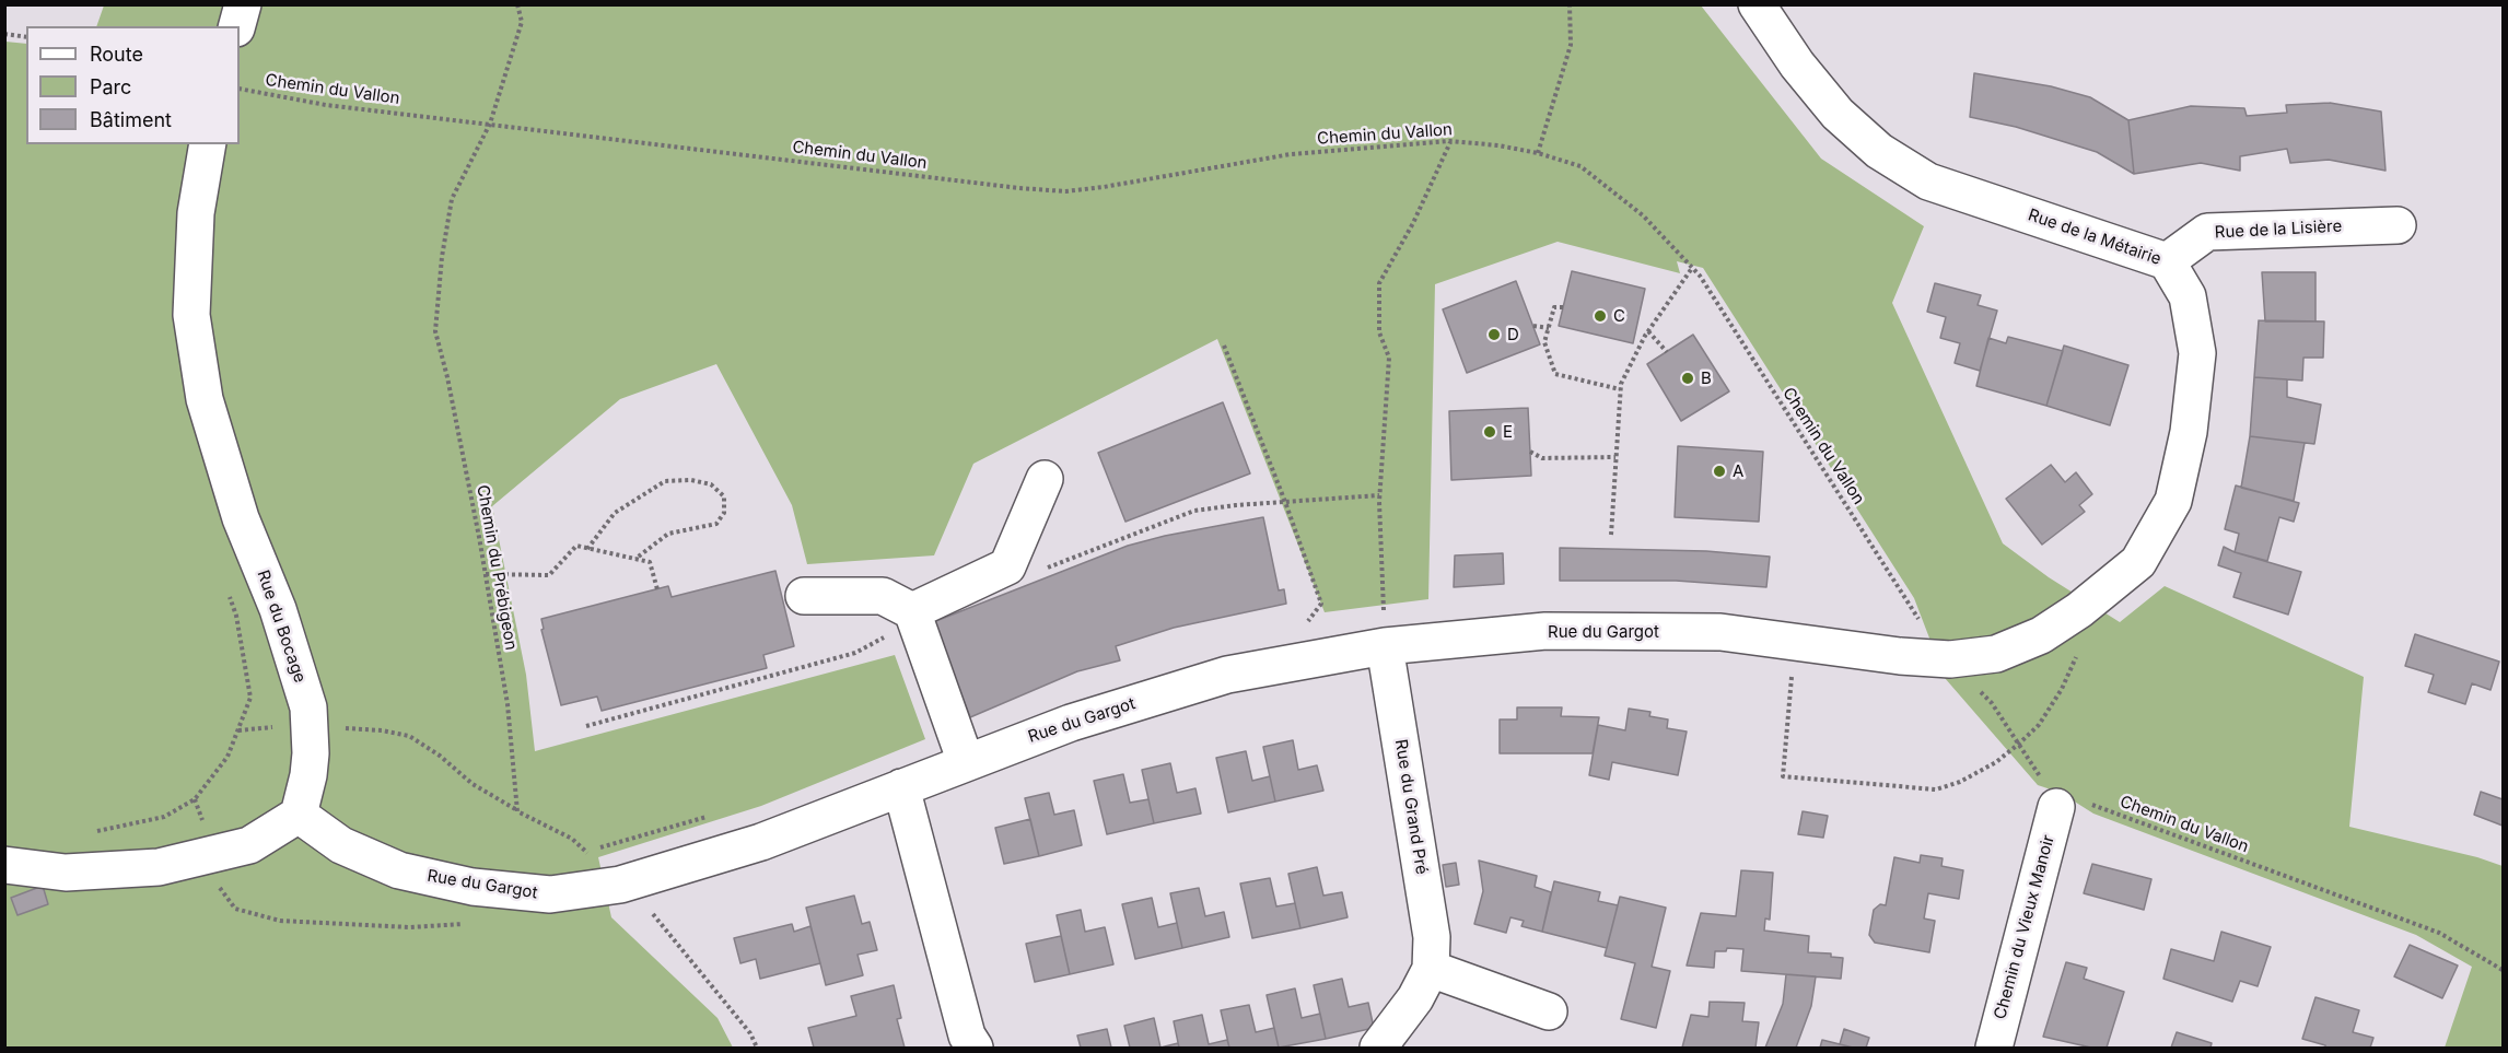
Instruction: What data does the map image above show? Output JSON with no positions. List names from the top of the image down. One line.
{"streets":{"street":["Rue de la Lisière","Rue de la Métairie","Rue du Bocage","Rue du Gargot","Rue du Grand Pré","Chemin du Vieux Manoir"],"path":["Chemin du Vallon","Chemin du Prébigeon"]},"crossings":[["Chemin du Vallon","Rue de la Métairie"],["Chemin du Vallon","Chemin du Prébigeon"],["Chemin du Vallon","Chemin du Vieux Manoir"],["Rue de la Lisière","Rue de la Métairie"],["Rue de la Métairie","Rue du Gargot"],["Rue du Bocage","Rue du Gargot"],["Rue du Gargot","Rue du Grand Pré"]],"places":["C","D","B","E","A"],"legend":["Route","Parc","Bâtiment"]}
